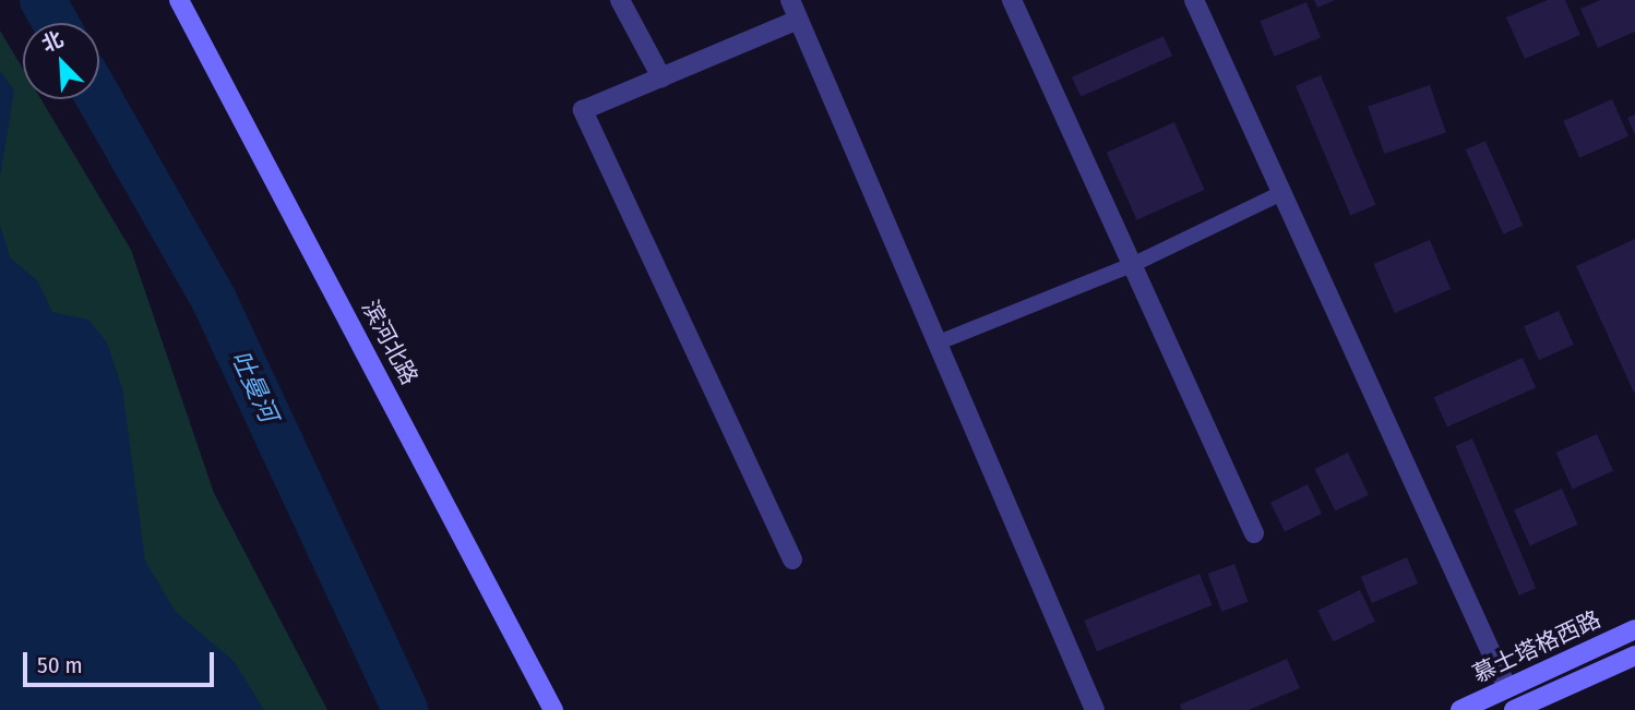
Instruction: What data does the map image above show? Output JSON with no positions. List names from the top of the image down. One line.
{"streets":{"main road":["滨河北路","慕士塔格西路"]},"water":["吐曼河"],"scale_bar":"50 m","north":"top left"}
